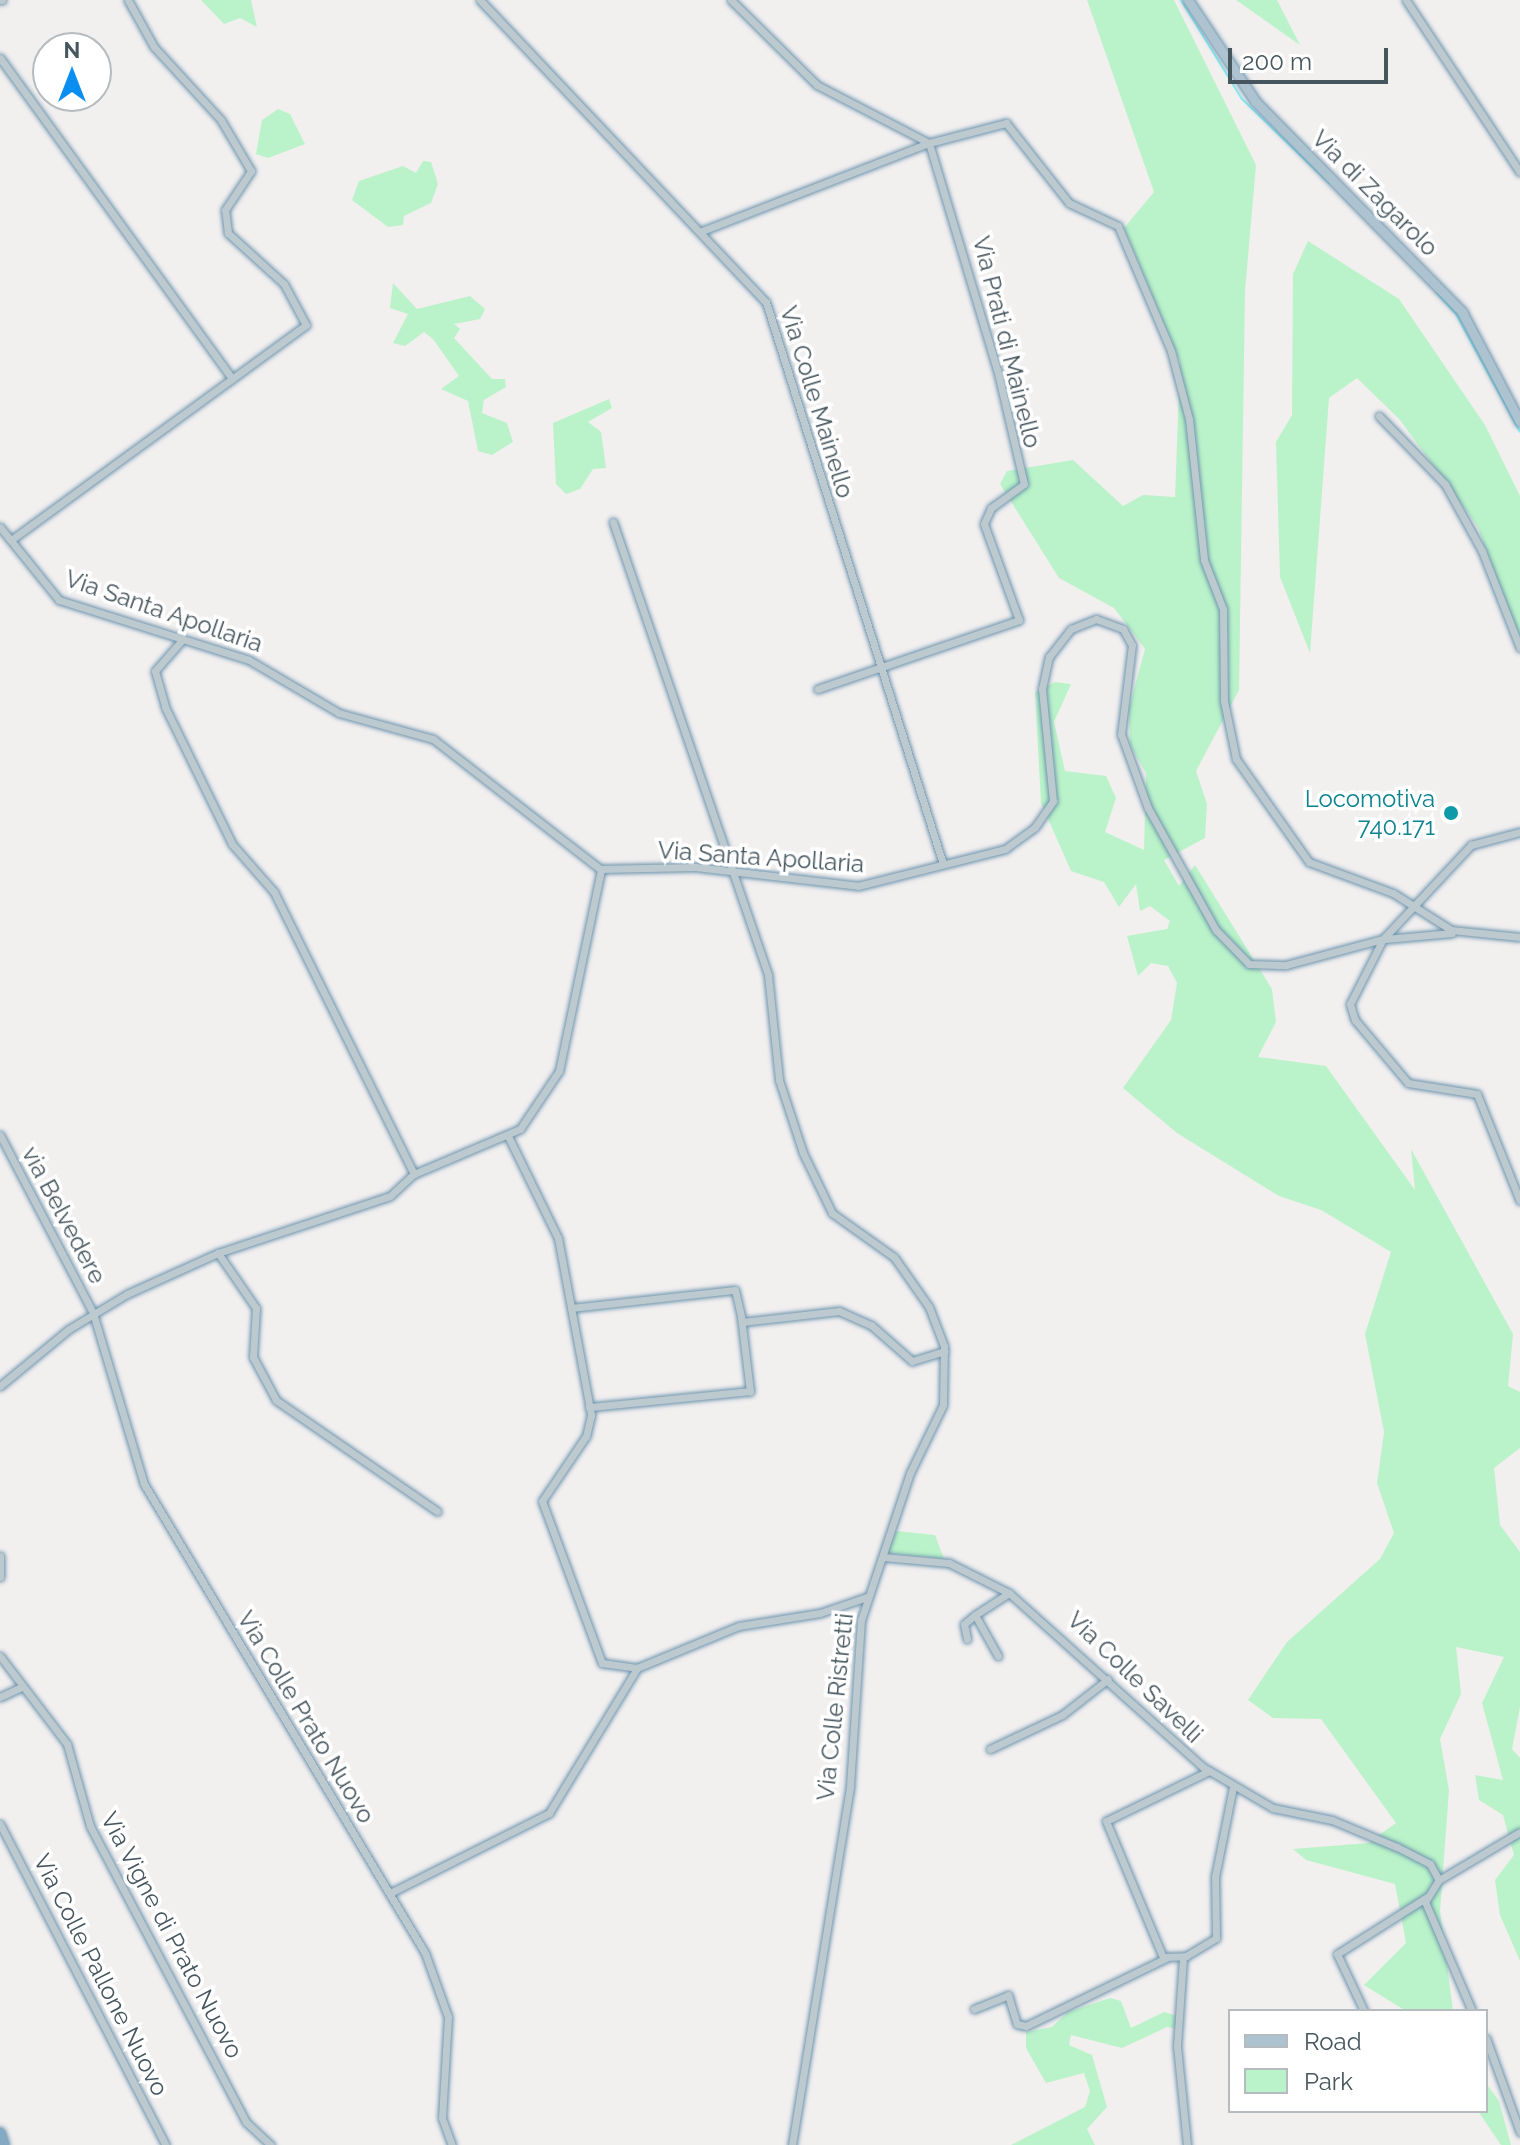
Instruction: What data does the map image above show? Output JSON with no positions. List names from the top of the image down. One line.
{"streets":{"main road":["Via di Zagarolo"],"street":["Via Prati di Mainello","Via Colle Mainello","Via Santa Apollaria","via Belvedere","Via Colle Savelli","Via Colle Ristretti","Via Colle Prato Nuovo","Via Vigne di Prato Nuovo","Via Colle Pallone Nuovo"]},"crossings":[["Via Prati di Mainello","Via Colle Mainello"],["Via Colle Mainello","Via Santa Apollaria"],["Via Santa Apollaria","Via Colle Ristretti"],["via Belvedere","Via Colle Prato Nuovo"],["Via Colle Savelli","Via Colle Ristretti"]],"places":["Locomotiva 740.171"],"legend":["Road","Park"],"scale_bar":"200 m","north":"top"}
